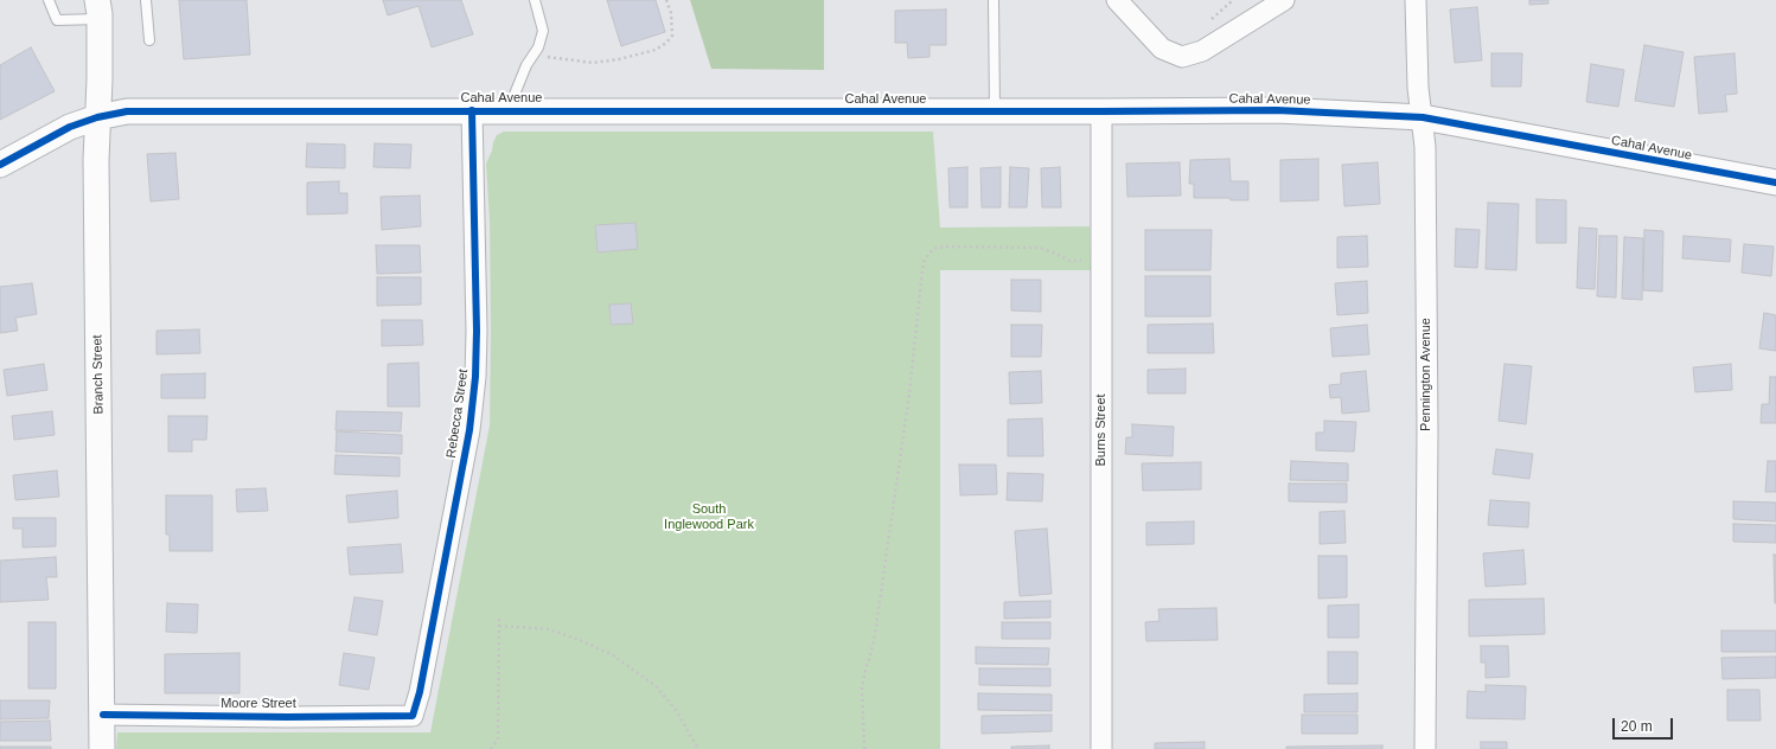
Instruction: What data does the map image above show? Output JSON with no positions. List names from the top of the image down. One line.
{"streets":{"street":["Cahal Avenue","Branch Street","Pennington Avenue","Rebecca Street","Burns Street","Moore Street"]},"crossings":[["Cahal Avenue","Branch Street"],["Cahal Avenue","Pennington Avenue"],["Cahal Avenue","Rebecca Street"],["Cahal Avenue","Burns Street"],["Branch Street","Moore Street"],["Rebecca Street","Moore Street"]],"parks":["South Inglewood Park"],"scale_bar":"20 m"}
